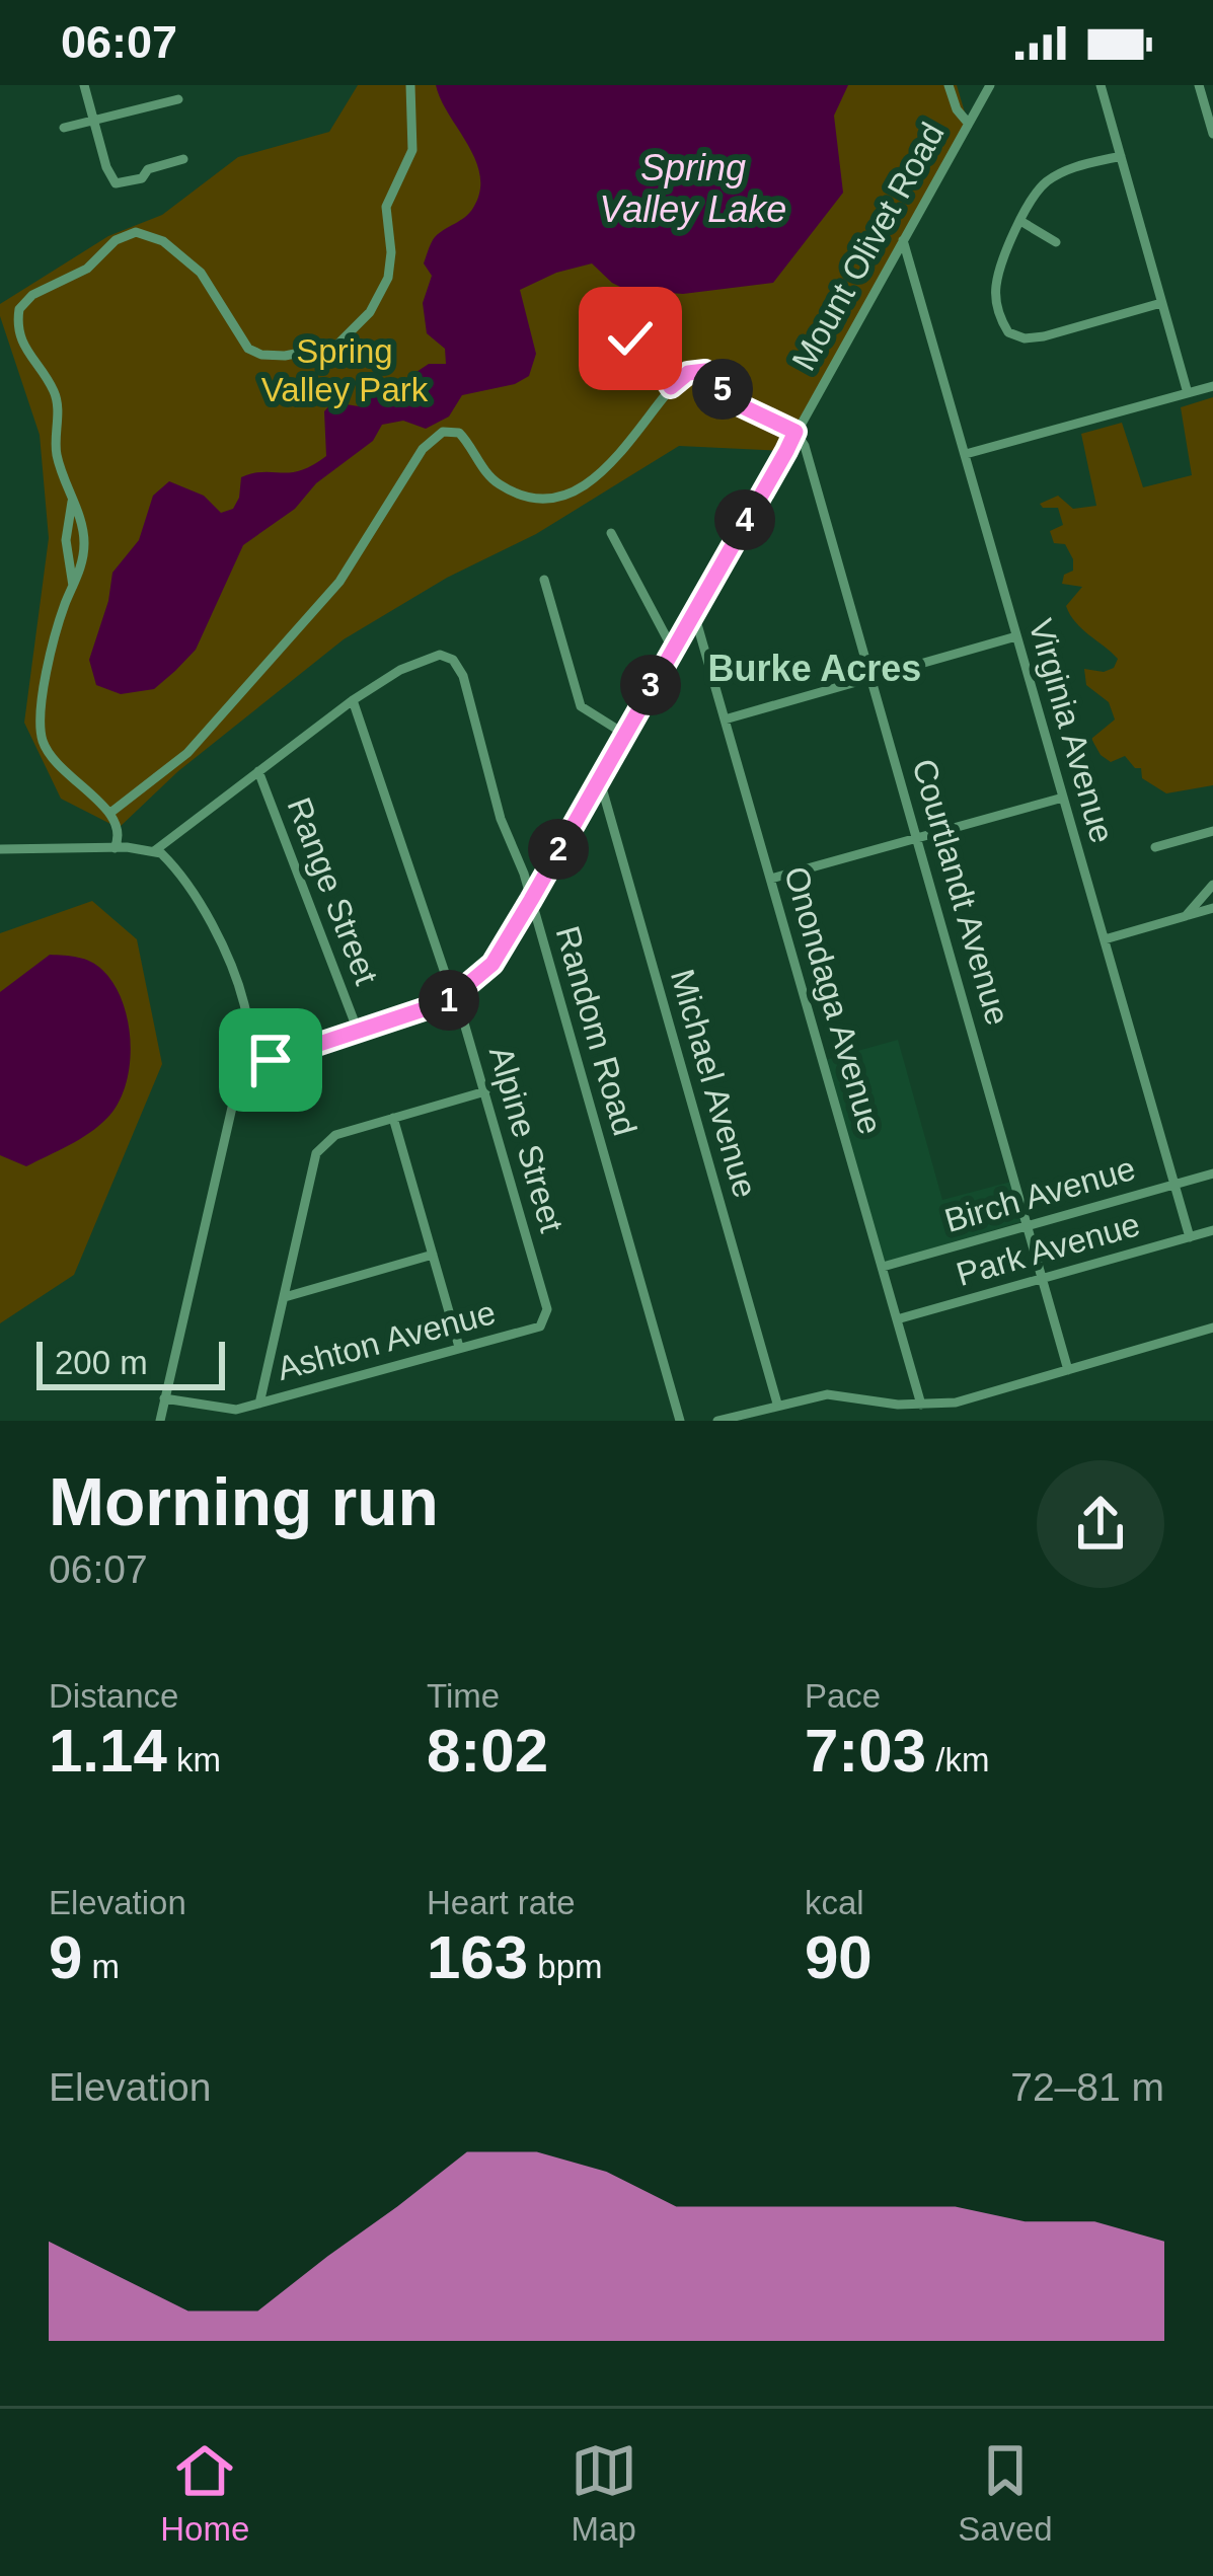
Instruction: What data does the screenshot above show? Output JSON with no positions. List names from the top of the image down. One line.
{"streets":{"street":["Mount Olivet Road","Virginia Avenue","Range Street","Courtlandt Avenue","Onondaga Avenue","Random Road","Michael Avenue","Alpine Street","Birch Avenue","Park Avenue","Ashton Avenue"]},"crossings":[["Mount Olivet Road","Virginia Avenue"],["Mount Olivet Road","Range Street"],["Mount Olivet Road","Courtlandt Avenue"],["Mount Olivet Road","Onondaga Avenue"],["Mount Olivet Road","Random Road"],["Mount Olivet Road","Michael Avenue"],["Mount Olivet Road","Alpine Street"],["Virginia Avenue","Birch Avenue"],["Virginia Avenue","Park Avenue"],["Courtlandt Avenue","Birch Avenue"],["Courtlandt Avenue","Park Avenue"],["Onondaga Avenue","Birch Avenue"],["Onondaga Avenue","Park Avenue"],["Random Road","Alpine Street"],["Alpine Street","Ashton Avenue"]],"districts":["Burke Acres"],"water":["Spring Valley Lake"],"parks":["Spring Valley Park"],"scale_bar":"200 m","page":{"status":"06:07","pins":["5","4","3","2","1"],"scale":"200 m","heading":["Morning run","06:07"],"stats":[["Distance","1.14 km"],["Time","8:02"],["Pace","7:03 /km"],["Elevation","9 m"],["Heart rate","163 bpm"],["kcal","90"]],"chart":["Elevation","72–81 m"],"tabs":["Home","Map","Saved"]}}
